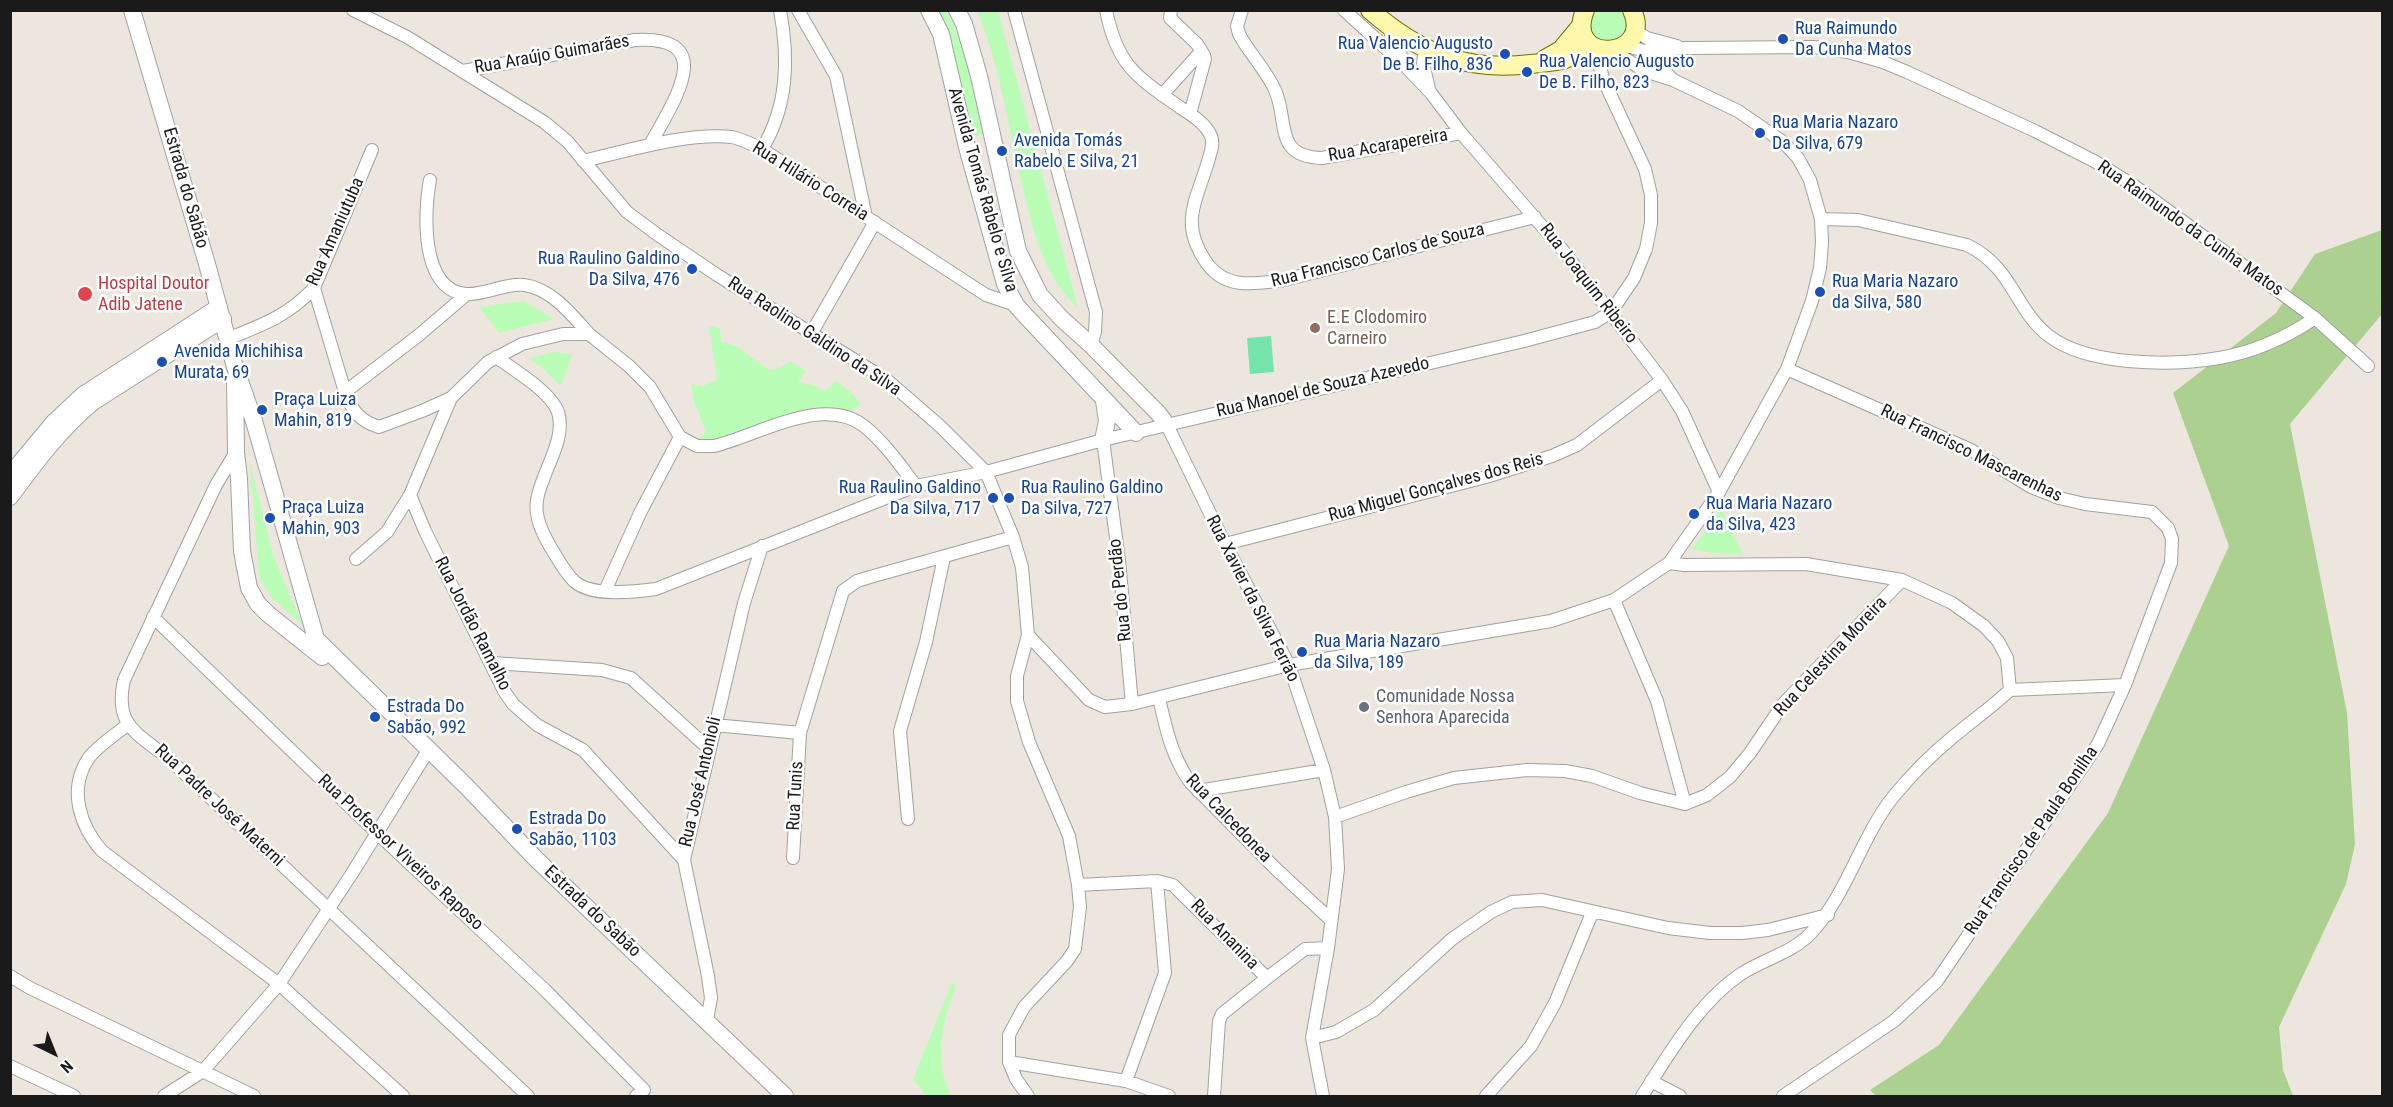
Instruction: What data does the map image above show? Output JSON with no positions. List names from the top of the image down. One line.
{"streets":{"main road":["Rua Joaquim Ribeiro"],"street":["Rua Araújo Guimarães","Rua Acarapereira","Rua Hilário Correia","Estrada do Sabão","Avenida Tomás Rabelo e Silva","Rua Raimundo da Cunha Matos","Rua Amaniutuba","Rua Francisco Carlos de Souza","Rua Raolino Galdino da Silva","Rua Manoel de Souza Azevedo","Rua Francisco Mascarenhas","Rua Miguel Gonçalves dos Reis","Rua do Perdão","Rua Xavier da Silva Ferrão","Rua Jordão Ramalho","Rua Celestina Moreira","Rua José Antonioli","Rua Tunis","Rua Padre José Materni","Rua Calcedonea","Rua Francisco de Paula Bonilha","Rua Professor Viveiros Raposo","Rua Ananina"]},"crossings":[["Rua Araújo Guimarães","Rua Hilário Correia"],["Rua Araújo Guimarães","Rua Raolino Galdino da Silva"],["Rua Acarapereira","Rua Joaquim Ribeiro"],["Rua Hilário Correia","Avenida Tomás Rabelo e Silva"],["Rua Hilário Correia","Rua Raolino Galdino da Silva"],["Estrada do Sabão","Rua Amaniutuba"],["Estrada do Sabão","Rua José Antonioli"],["Avenida Tomás Rabelo e Silva","Rua Manoel de Souza Azevedo"],["Avenida Tomás Rabelo e Silva","Rua Xavier da Silva Ferrão"],["Rua Francisco Carlos de Souza","Rua Joaquim Ribeiro"],["Rua Joaquim Ribeiro","Rua Manoel de Souza Azevedo"],["Rua Joaquim Ribeiro","Rua Miguel Gonçalves dos Reis"],["Rua Raolino Galdino da Silva","Rua Manoel de Souza Azevedo"],["Rua Raolino Galdino da Silva","Rua Ananina"],["Rua Manoel de Souza Azevedo","Rua do Perdão"],["Rua Manoel de Souza Azevedo","Rua Xavier da Silva Ferrão"],["Rua Manoel de Souza Azevedo","Rua José Antonioli"],["Rua Francisco Mascarenhas","Rua Francisco de Paula Bonilha"],["Rua Miguel Gonçalves dos Reis","Rua Xavier da Silva Ferrão"],["Rua Xavier da Silva Ferrão","Rua Calcedonea"],["Rua Jordão Ramalho","Rua José Antonioli"]],"places":["Rua Raimundo Da Cunha Matos","Rua Valencio Augusto De B. Filho, 836","Rua Valencio Augusto De B. Filho, 823","Rua Maria Nazaro Da Silva, 679","Avenida Tomás Rabelo E Silva, 21","Rua Raulino Galdino Da Silva, 476","Rua Maria Nazaro da Silva, 580","Hospital Doutor Adib Jatene","E.E Clodomiro Carneiro","Avenida Michihisa Murata, 69","Praça Luiza Mahin, 819","Rua Raulino Galdino Da Silva, 717","Rua Raulino Galdino Da Silva, 727","Rua Maria Nazaro da Silva, 423","Praça Luiza Mahin, 903","Rua Maria Nazaro da Silva, 189","Comunidade Nossa Senhora Aparecida","Estrada Do Sabão, 992","Estrada Do Sabão, 1103"],"north":"bottom right"}
